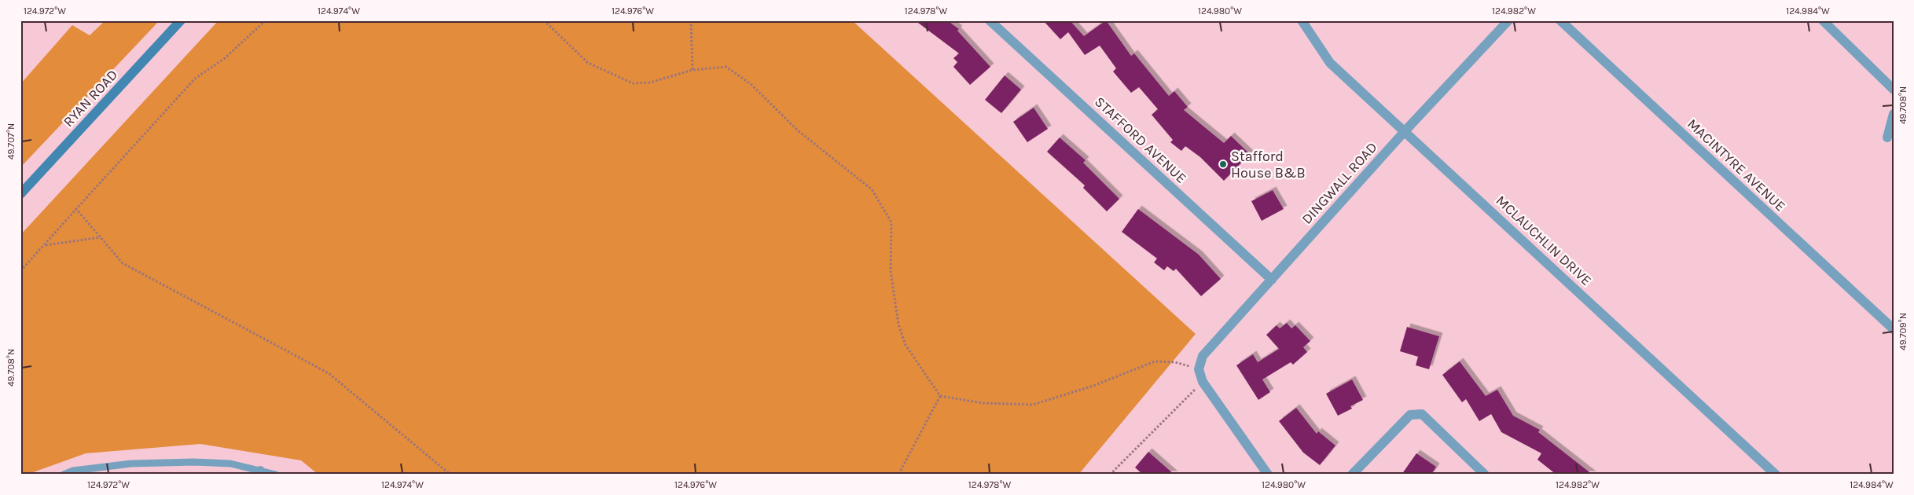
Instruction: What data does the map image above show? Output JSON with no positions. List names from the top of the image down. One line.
{"streets":{"main road":["RYAN ROAD"],"street":["STAFFORD AVENUE","MACINTYRE AVENUE","DINGWALL ROAD","MCLAUCHLIN DRIVE"]},"crossings":[["STAFFORD AVENUE","DINGWALL ROAD"],["DINGWALL ROAD","MCLAUCHLIN DRIVE"]],"places":["Stafford House B&B"],"coordinates":["124.972°W","124.974°W","124.976°W","124.978°W","124.980°W","124.982°W","124.984°W","49.708°N","49.707°N","49.709°N"]}
